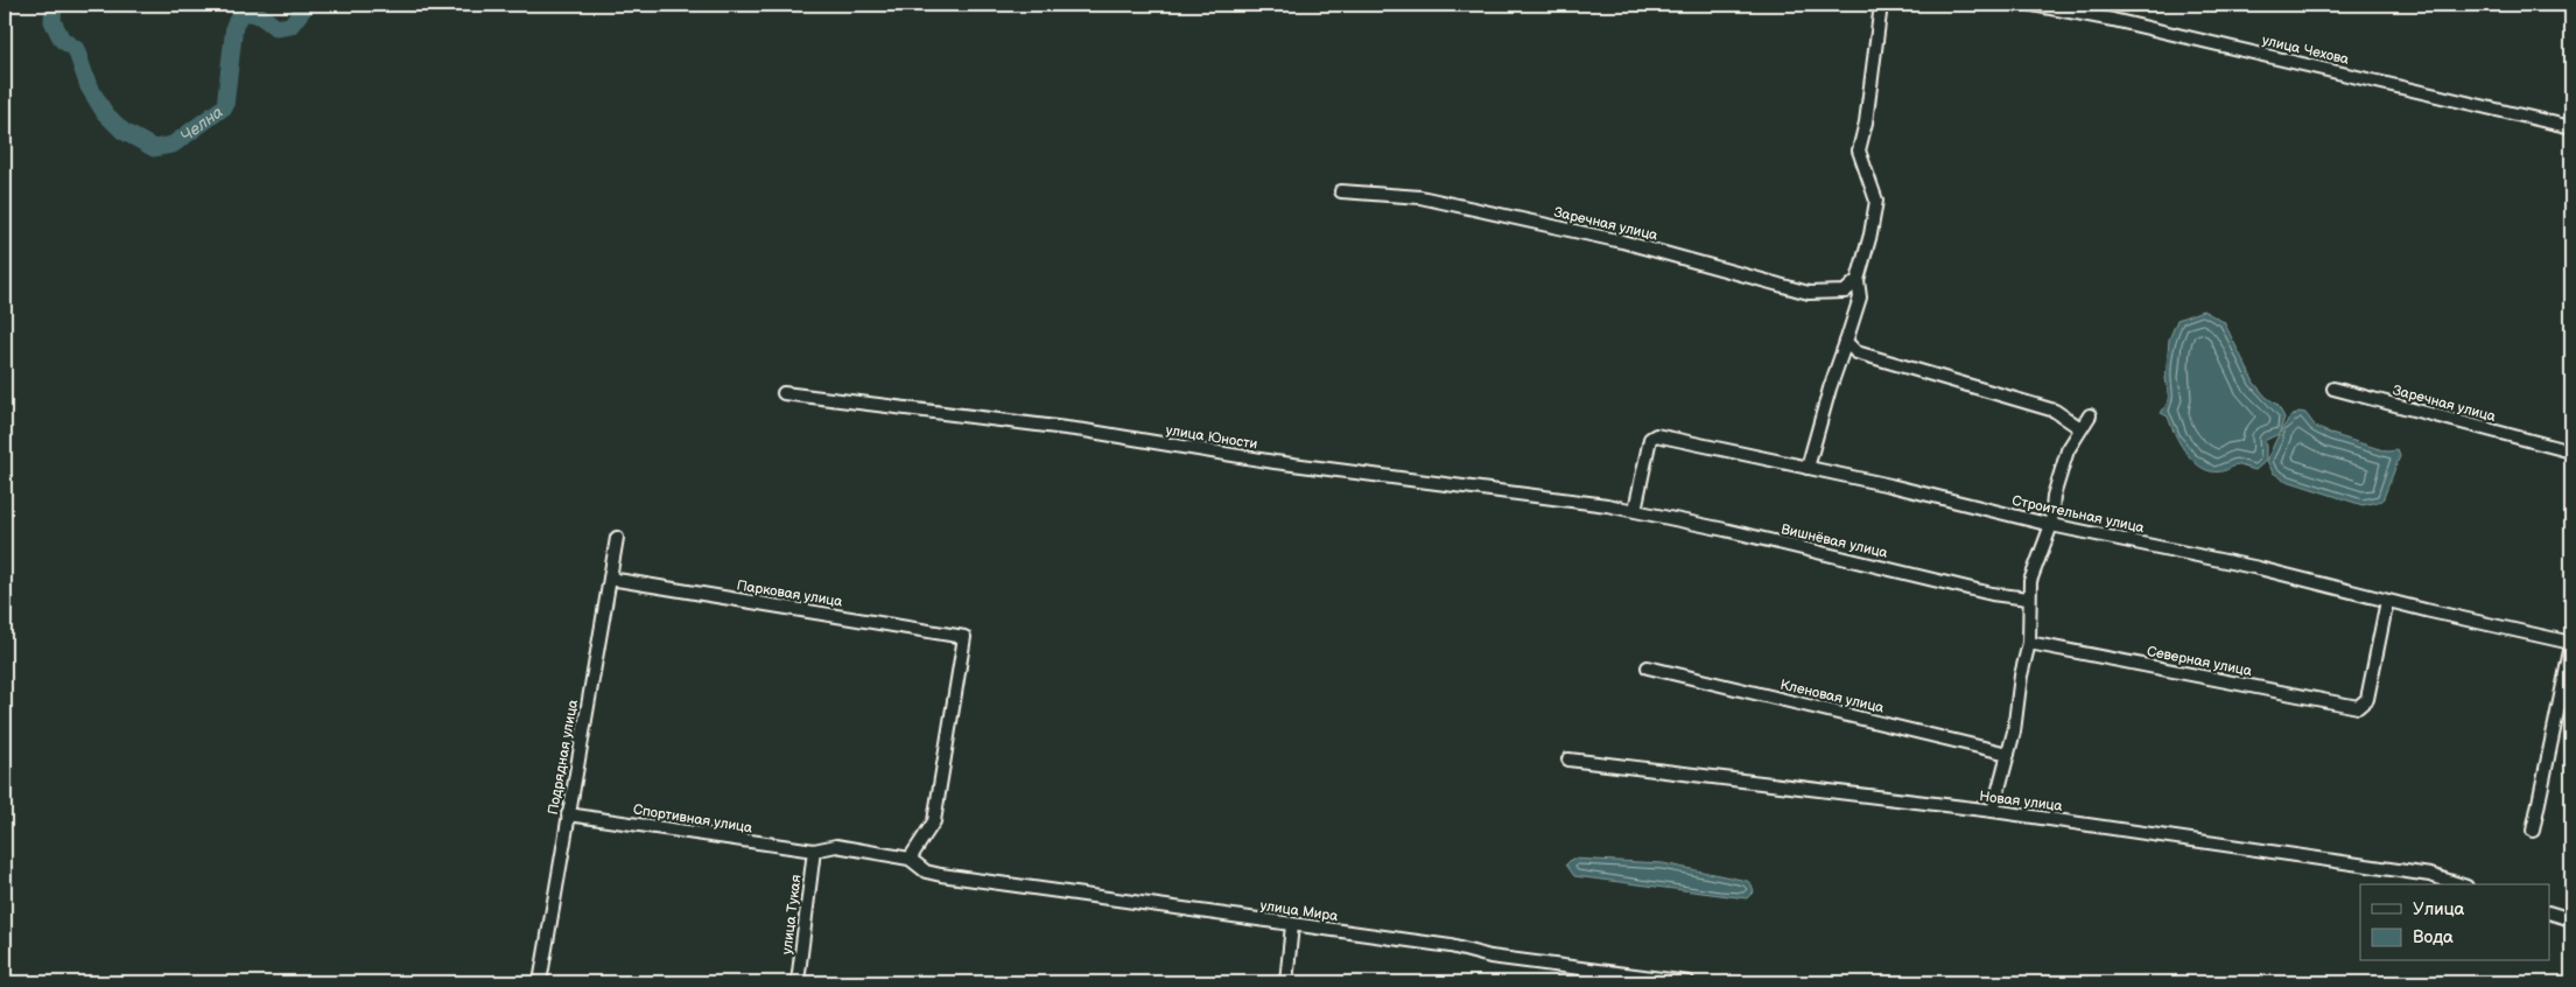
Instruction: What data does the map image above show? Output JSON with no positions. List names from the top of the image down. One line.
{"streets":{"street":["улица Чехова","Заречная улица","улица Юности","Строительная улица","Вишнёвая улица","Парковая улица","Северная улица","Кленовая улица","Подрядная улица","Новая улица","Спортивная улица","улица Мира","улица Тукая"]},"crossings":[["улица Юности","Строительная улица"],["улица Юности","Вишнёвая улица"],["Строительная улица","Вишнёвая улица"],["Строительная улица","Северная улица"],["Парковая улица","Подрядная улица"],["Парковая улица","Спортивная улица"],["Парковая улица","улица Мира"],["Подрядная улица","Спортивная улица"],["Спортивная улица","улица Мира"],["Спортивная улица","улица Тукая"]],"water":["Челна"],"legend":["Улица","Вода"]}
